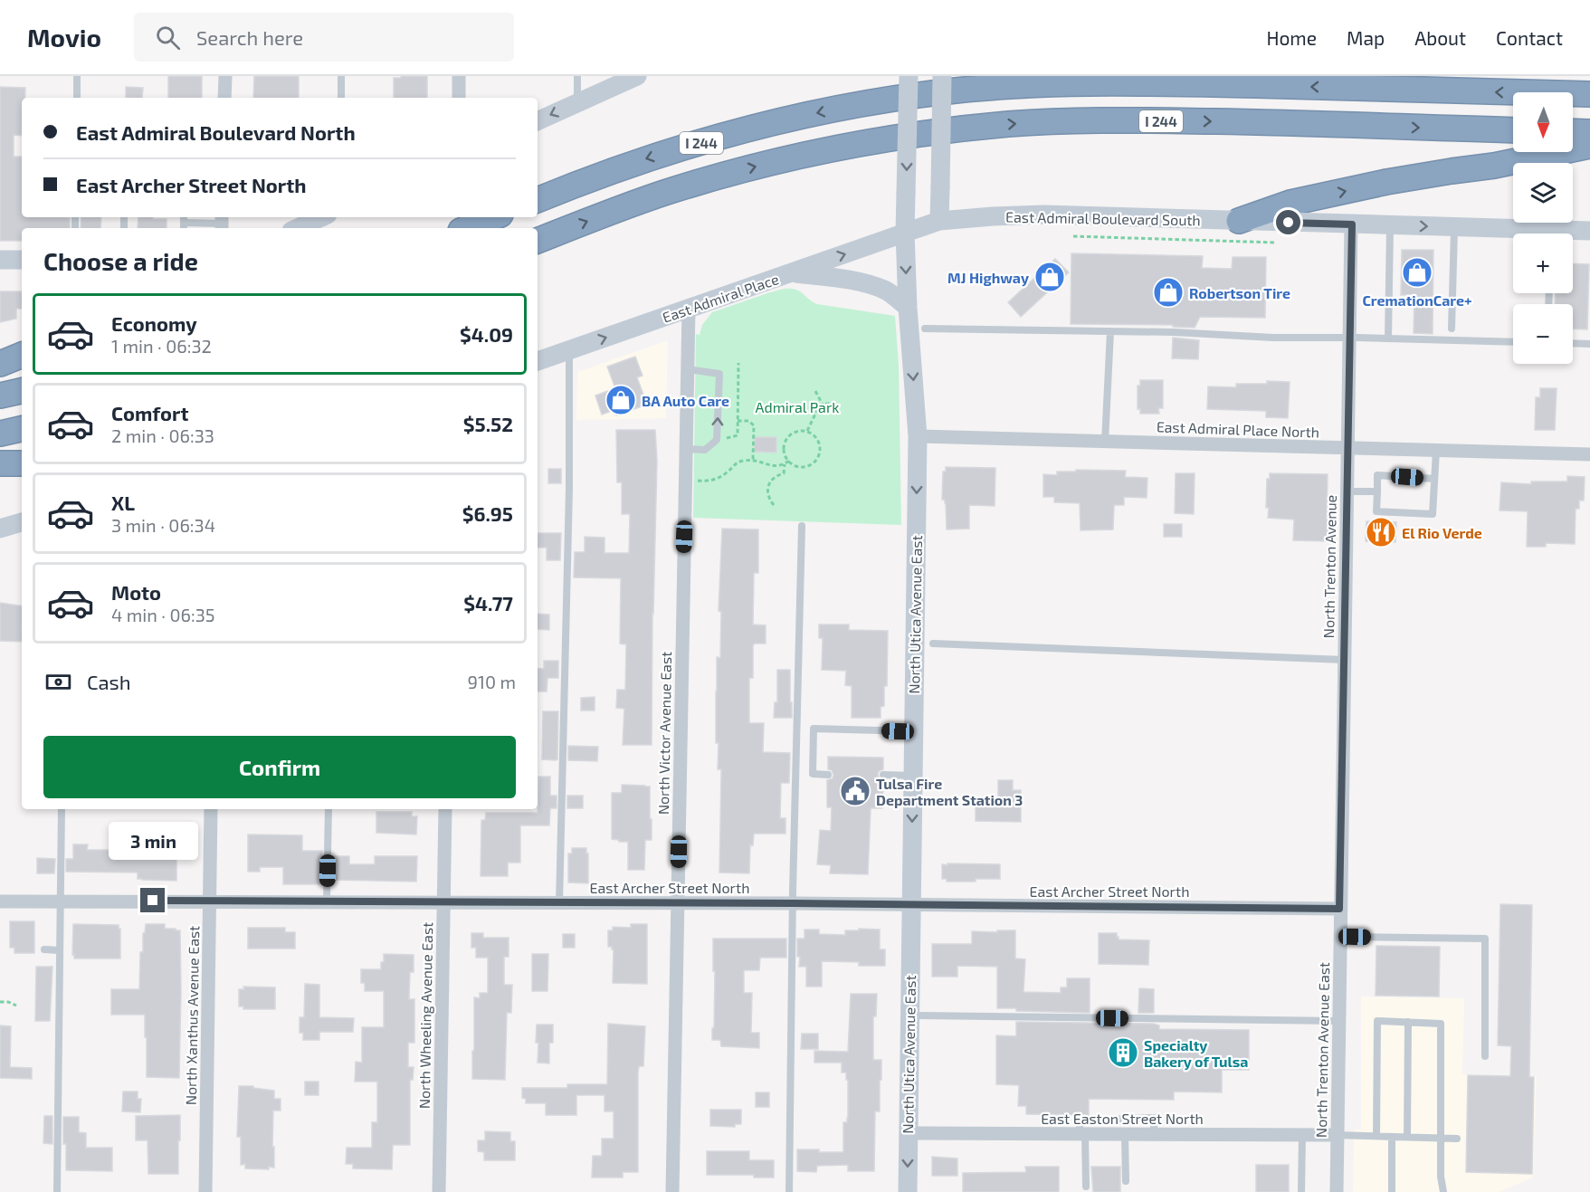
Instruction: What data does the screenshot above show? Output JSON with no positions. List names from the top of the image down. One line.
{"streets":{"highway":["I 244"],"main road":["East Admiral Boulevard South","East Admiral Place","North Utica Avenue East"],"street":["East Admiral Place North","North Trenton Avenue","North Victor Avenue East","East Archer Street North","North Xanthus Avenue East","North Wheeling Avenue East","North Trenton Avenue East","East Easton Street North"]},"crossings":[["East Admiral Boulevard South","East Admiral Place"],["East Admiral Boulevard South","North Trenton Avenue"],["East Admiral Boulevard South","North Utica Avenue East"],["East Admiral Place","North Utica Avenue East"],["East Admiral Place","North Victor Avenue East"],["East Admiral Place North","North Trenton Avenue"],["East Admiral Place North","North Utica Avenue East"],["North Trenton Avenue","East Archer Street North"],["North Trenton Avenue","North Trenton Avenue East"],["North Utica Avenue East","East Archer Street North"],["North Utica Avenue East","East Easton Street North"],["North Victor Avenue East","East Archer Street North"],["East Archer Street North","North Xanthus Avenue East"],["East Archer Street North","North Wheeling Avenue East"],["East Archer Street North","North Trenton Avenue East"],["North Trenton Avenue East","East Easton Street North"]],"one_way":["East Admiral Place","North Utica Avenue East"],"parks":["Admiral Park"],"places":{"shop":["CremationCare+","MJ Highway","Robertson Tire","BA Auto Care"],"restaurant":["El Rio Verde"],"public building":["Tulsa Fire Department Station 3"],"building":["Specialty Bakery of Tulsa"]},"north":"bottom","page":{"header":"Movio","search":"Search here","nav":["Home","Map","About","Contact"],"map_buttons":["+","−"],"banner":["East Admiral Boulevard North","East Archer Street North"],"heading":"Choose a ride","list":[{"name":"Economy","note":"1 min · 06:32","value":"$4.09"},{"name":"Comfort","note":"2 min · 06:33","value":"$5.52"},{"name":"XL","note":"3 min · 06:34","value":"$6.95"},{"name":"Moto","note":"4 min · 06:35","value":"$4.77"}],"pay":["Cash","910 m"],"buttons":"Confirm","bubble":"3 min"}}
